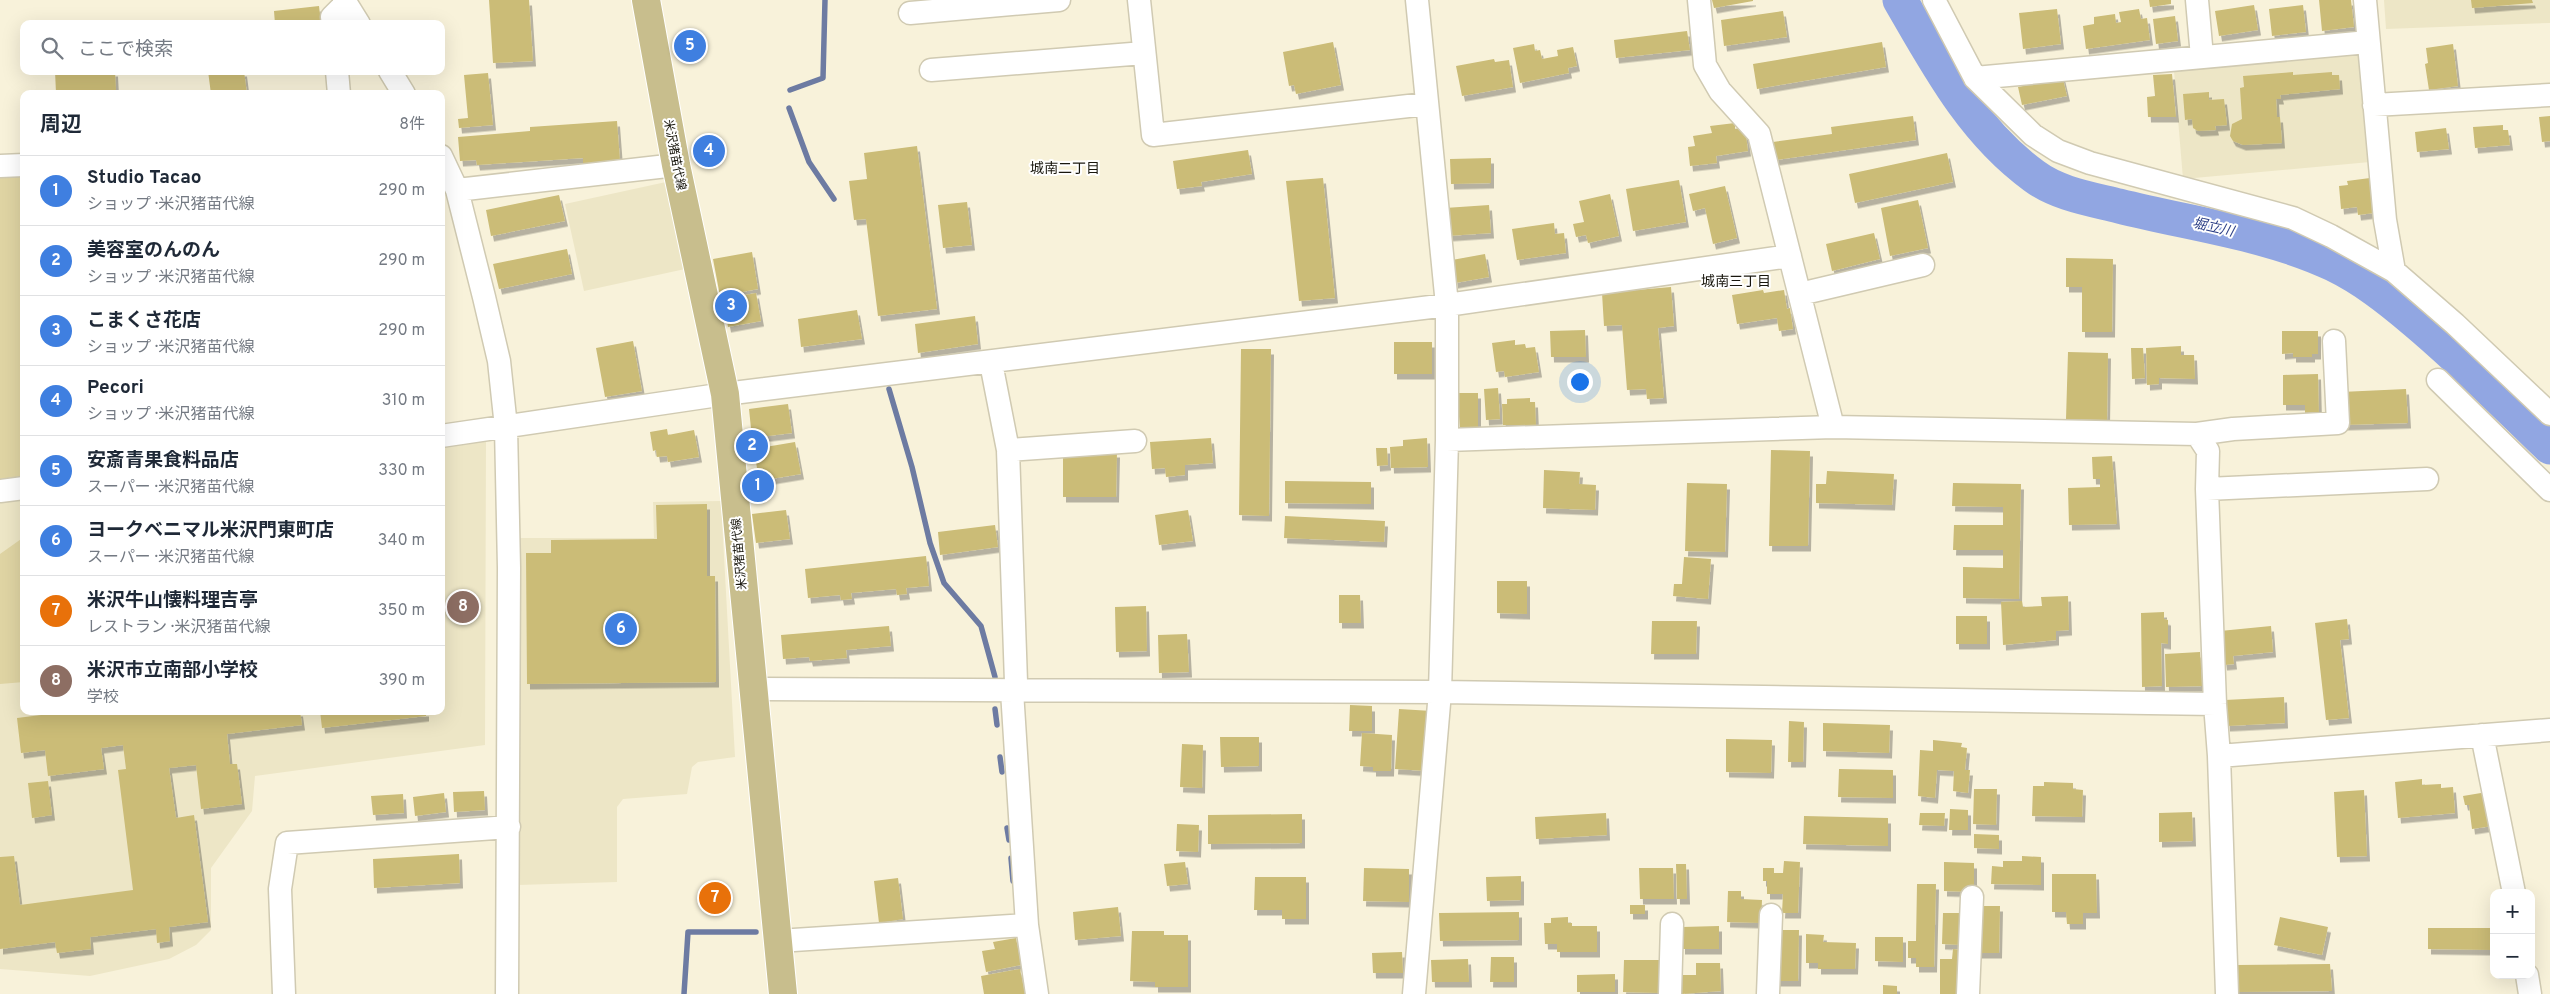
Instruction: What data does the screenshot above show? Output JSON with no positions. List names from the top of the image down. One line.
{"streets":{"main road":["米沢猪苗代線"]},"districts":["城南二丁目","城南三丁目"],"water":["堀立川"],"page":{"search":"ここで検索","pins":["5","4","3","2","1","8","6","7"],"heading":["周辺","8件"],"list":[{"mark":"1","name":"Studio Tacao","note":"ショップ · 米沢猪苗代線","value":"290 m"},{"mark":"2","name":"美容室のんのん","note":"ショップ · 米沢猪苗代線","value":"290 m"},{"mark":"3","name":"こまくさ花店","note":"ショップ · 米沢猪苗代線","value":"290 m"},{"mark":"4","name":"Pecori","note":"ショップ · 米沢猪苗代線","value":"310 m"},{"mark":"5","name":"安斎青果食料品店","note":"スーパー · 米沢猪苗代線","value":"330 m"},{"mark":"6","name":"ヨークベニマル米沢門東町店","note":"スーパー · 米沢猪苗代線","value":"340 m"},{"mark":"7","name":"米沢牛山懐料理吉亭","note":"レストラン · 米沢猪苗代線","value":"350 m"},{"mark":"8","name":"米沢市立南部小学校","note":"学校","value":"390 m"}],"map_buttons":["+","−"]}}
